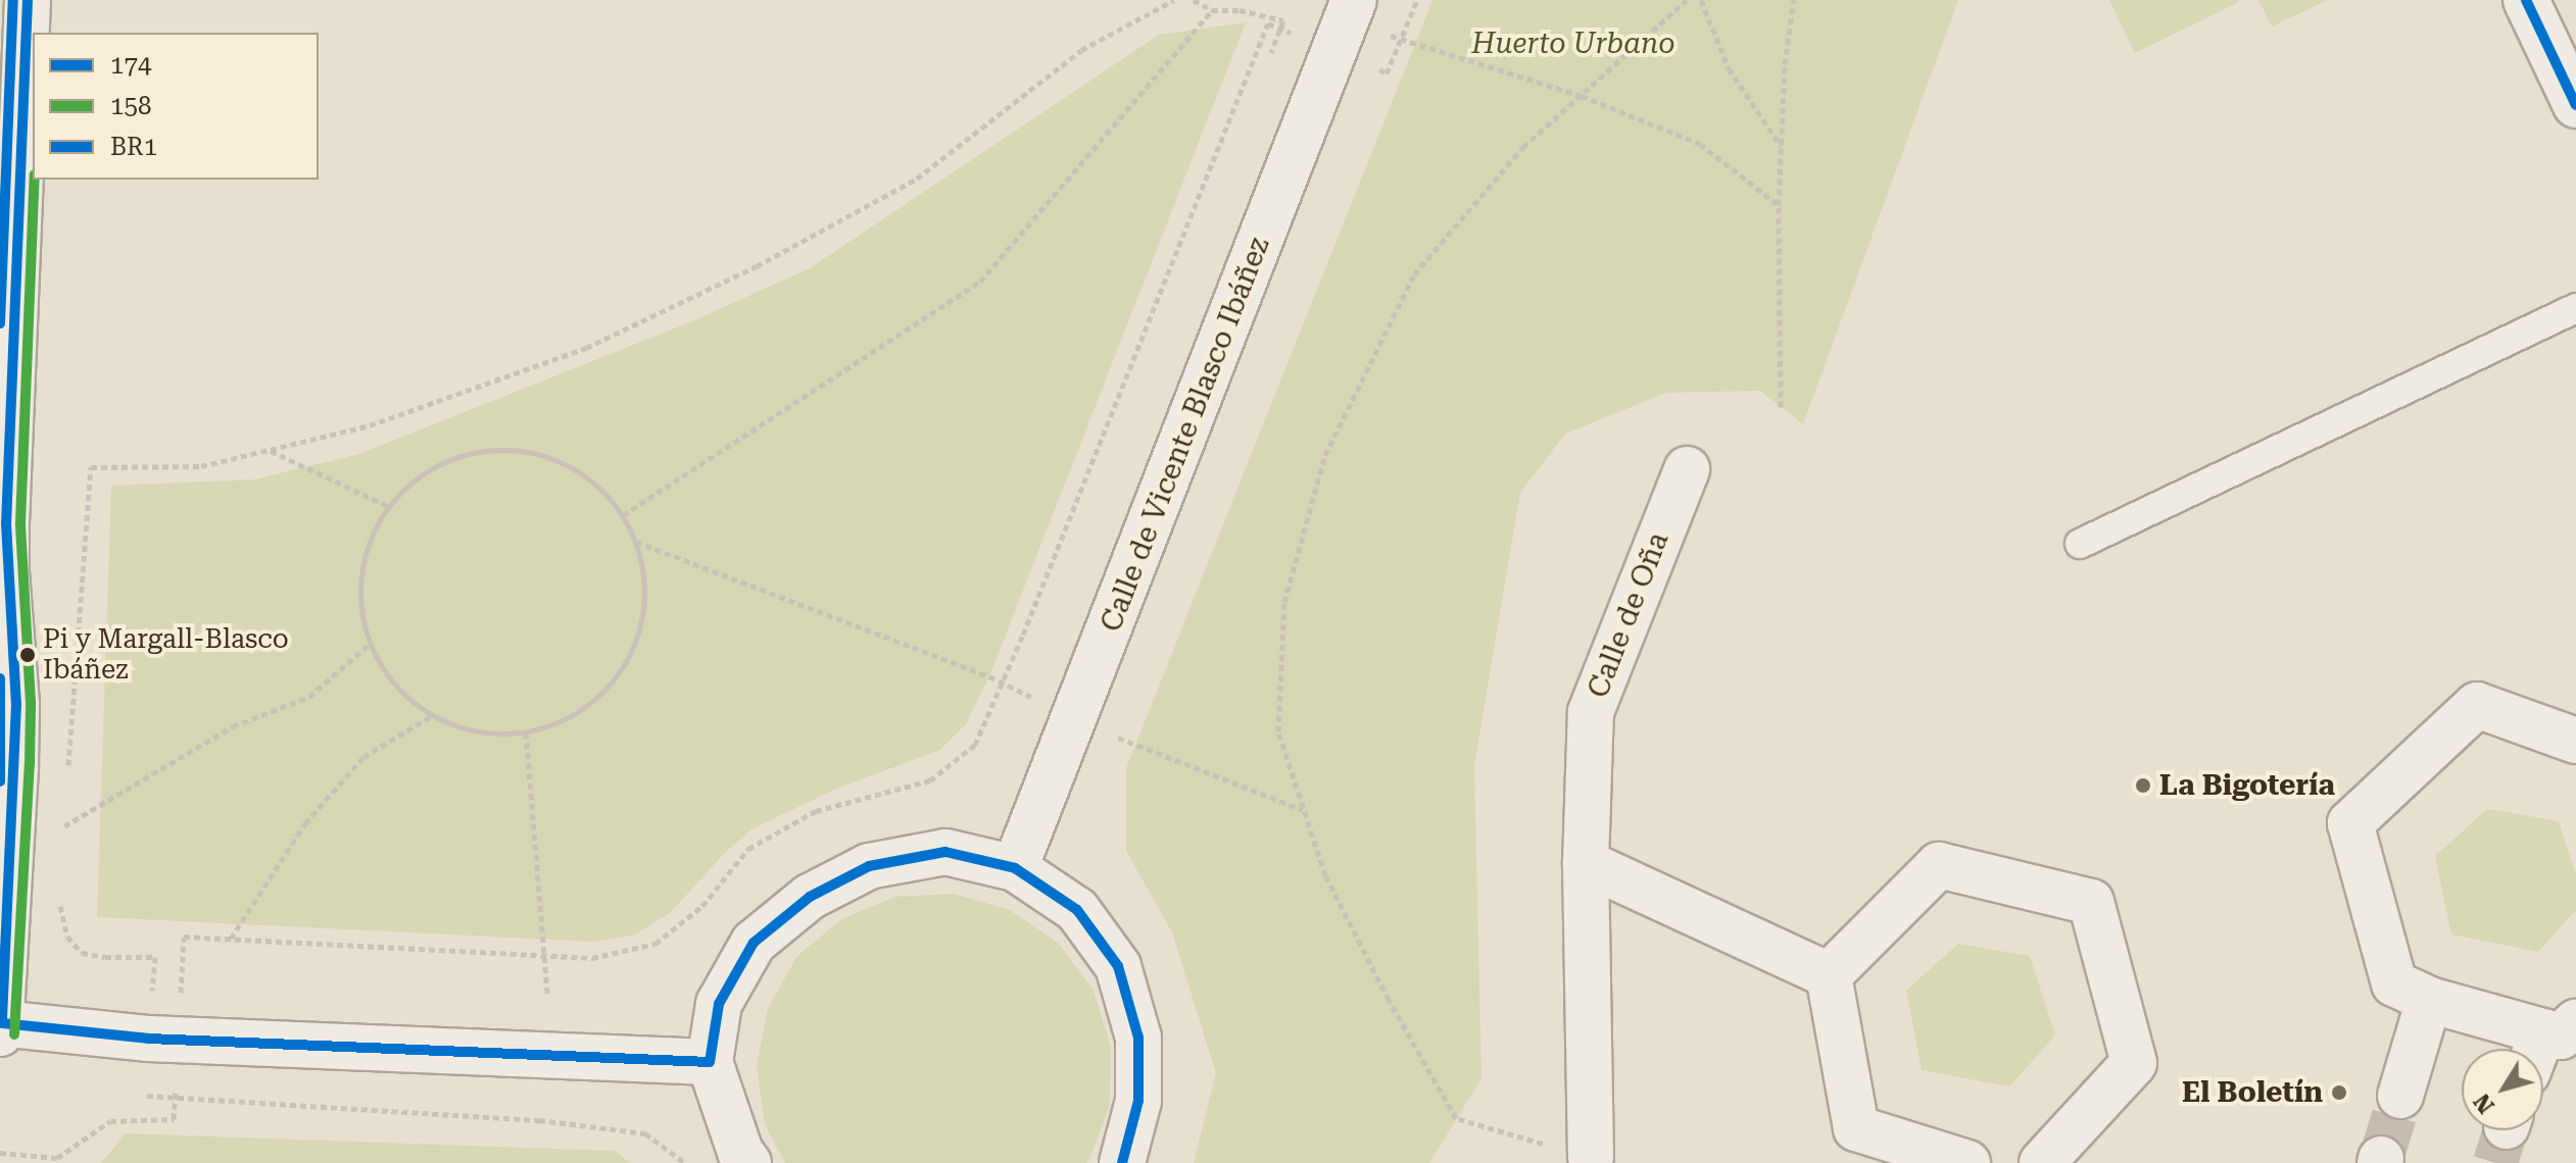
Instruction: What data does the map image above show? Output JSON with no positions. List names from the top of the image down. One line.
{"streets":{"street":["Calle de Vicente Blasco Ibáñez","Calle de Oña"]},"parks":["Huerto Urbano"],"places":["Pi y Margall-Blasco Ibáñez","La Bigotería","El Boletín"],"lines":["transit line 174","transit line BR1","transit line 158"],"legend":["174","158","BR1"],"north":"bottom left"}
